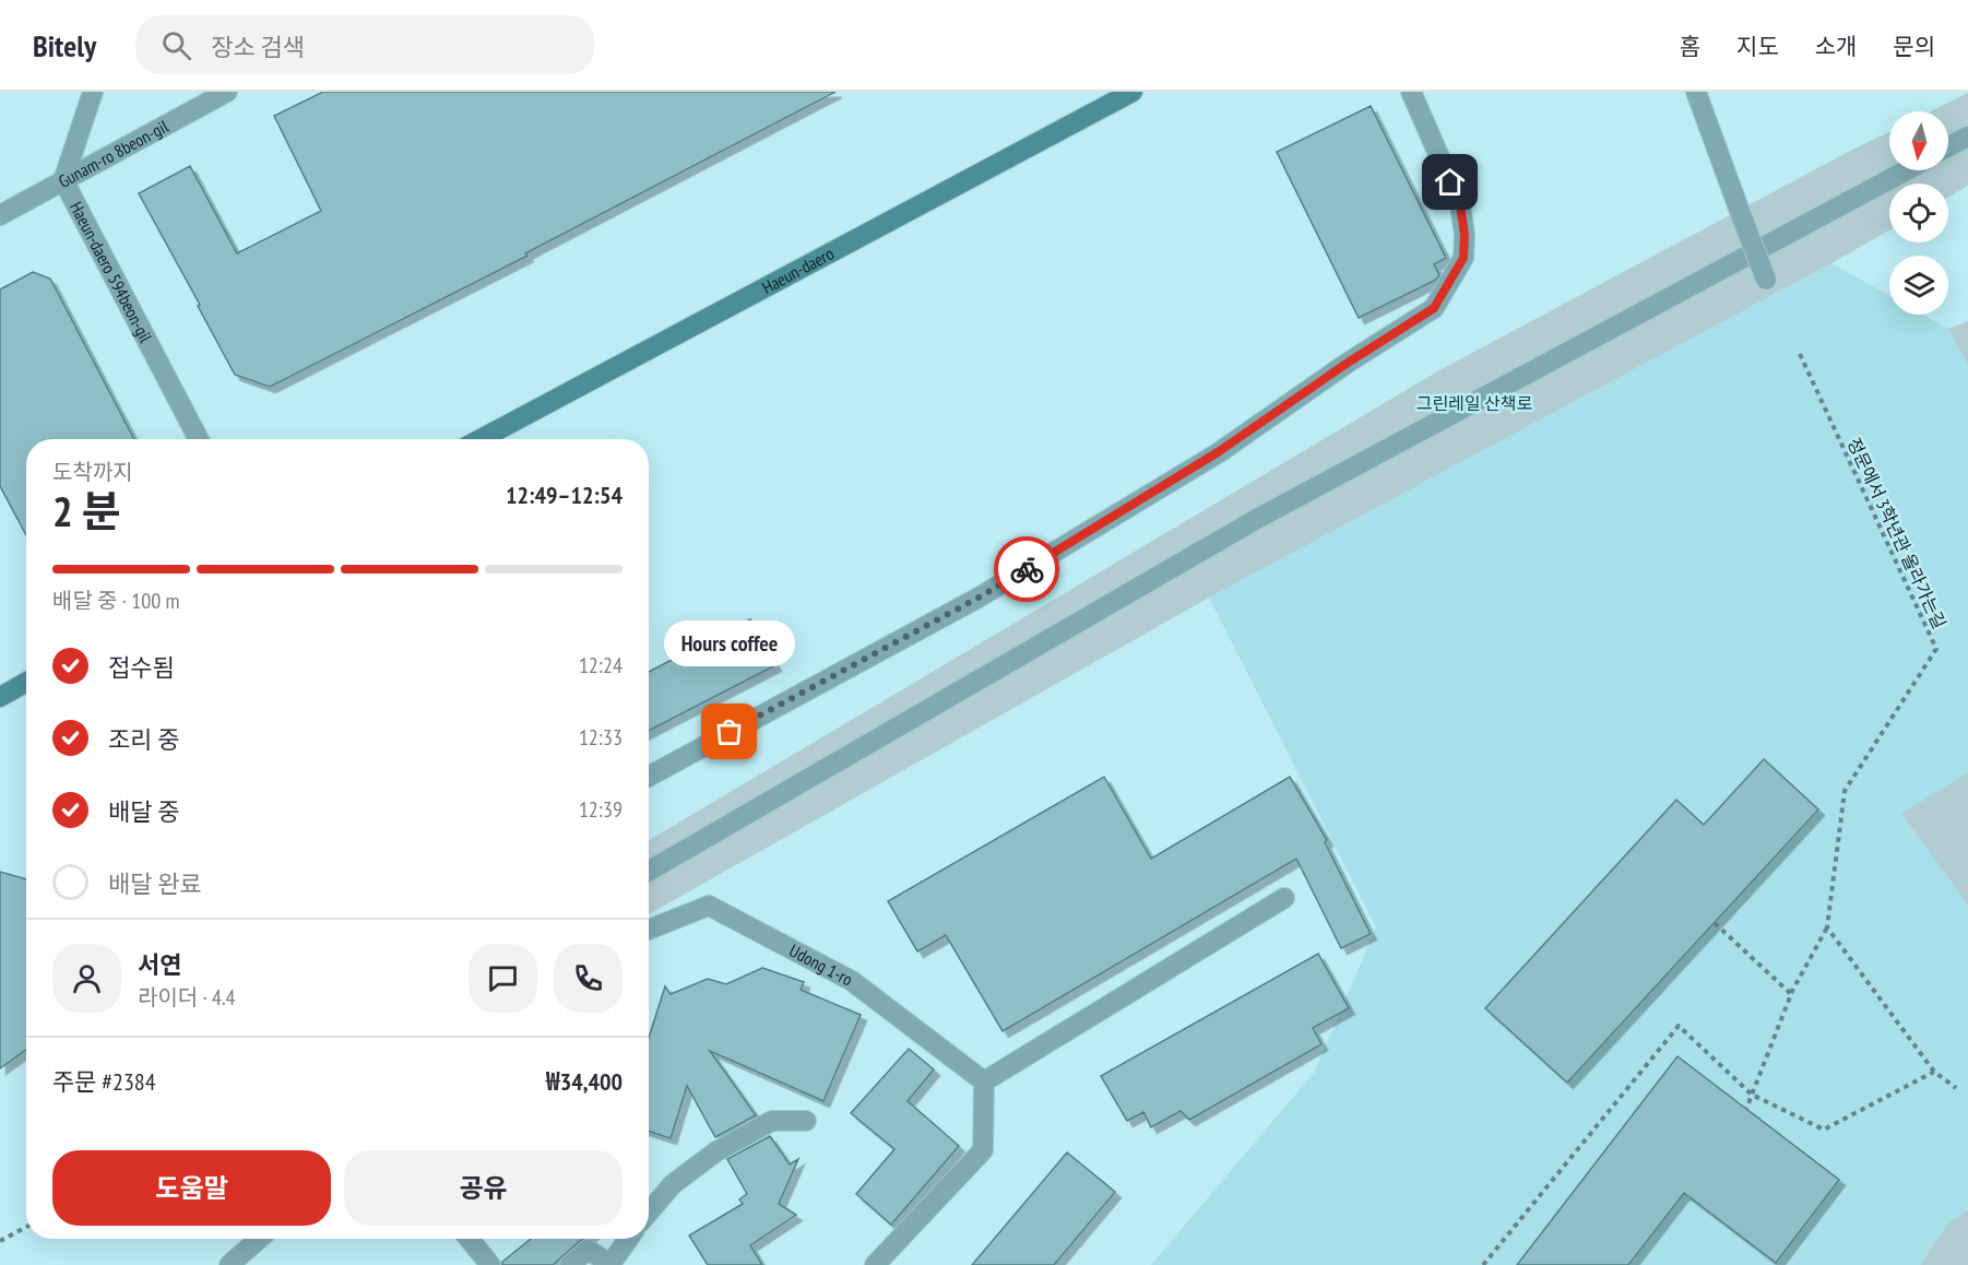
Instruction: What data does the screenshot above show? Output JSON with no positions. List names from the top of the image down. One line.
{"streets":{"main road":["Haeun-daero"],"street":["Gunam-ro 8beon-gil","Haeun-daero 594beon-gil","Udong 1-ro"],"path":["정문에서 3학년관 올라가는길"]},"crossings":[["Gunam-ro 8beon-gil","Haeun-daero 594beon-gil"]],"parks":["그린레일 산책로"],"places":["Hours coffee"],"north":"bottom","page":{"header":"Bitely","search":"장소 검색","nav":["홈","지도","소개","문의"],"heading":["2 분","도착까지","12:49–12:54"],"panel":["서연","라이더 · 4.4","주문 #2384","₩34,400"],"bar":"배달 중 · 100 m","bubble":"Hours coffee","list":[["접수됨","12:24"],["조리 중","12:33"],["배달 중","12:39"],"배달 완료"],"buttons":["도움말","공유"]}}
